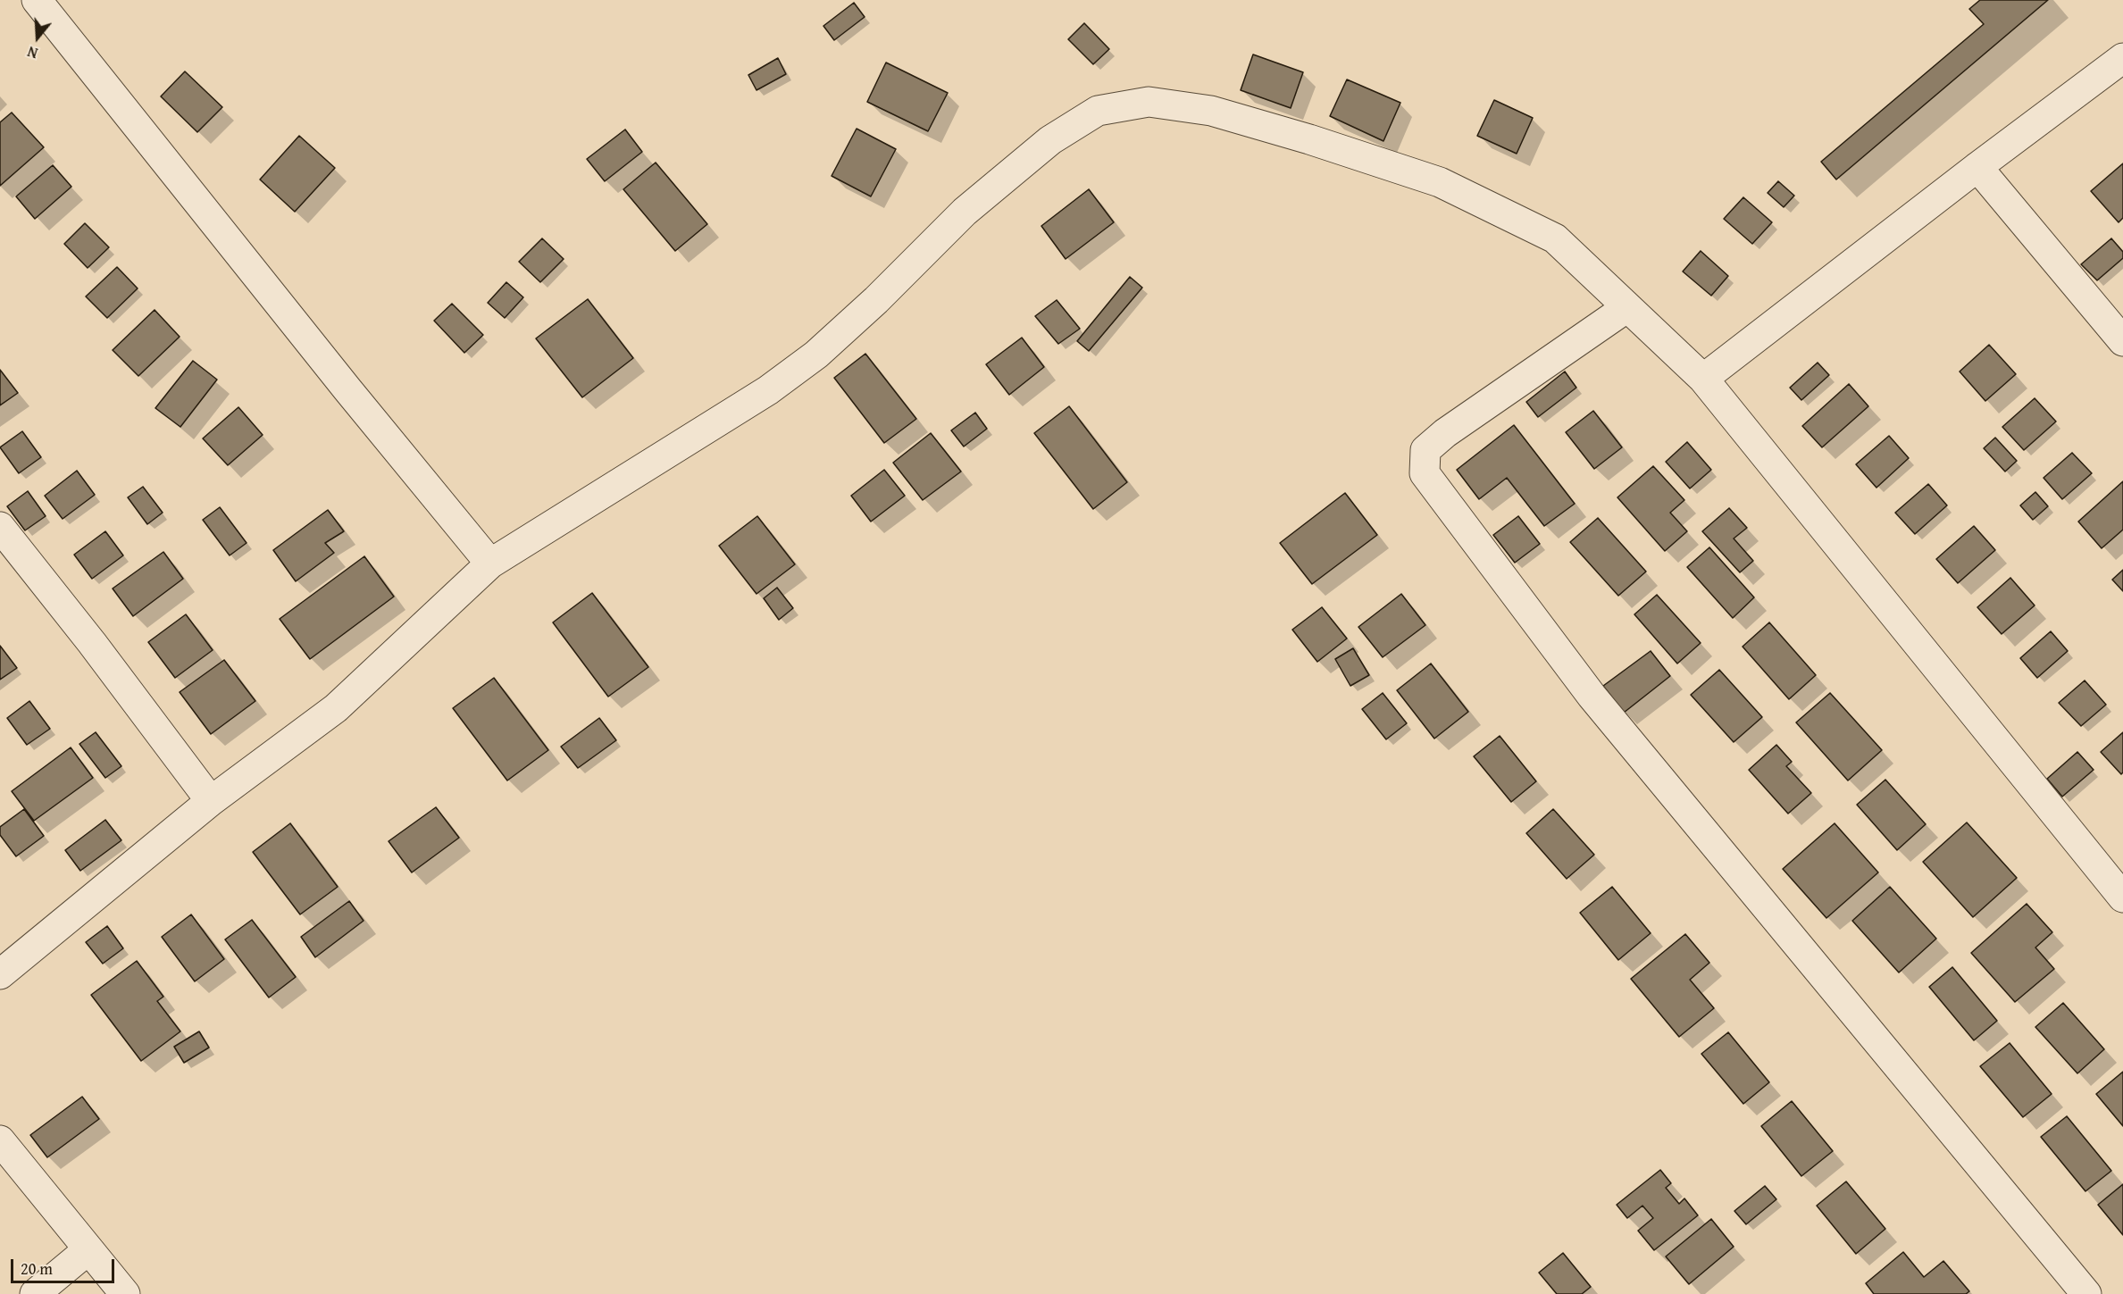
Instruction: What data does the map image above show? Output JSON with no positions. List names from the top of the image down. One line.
{"scale_bar":"20 m","north":"bottom"}
